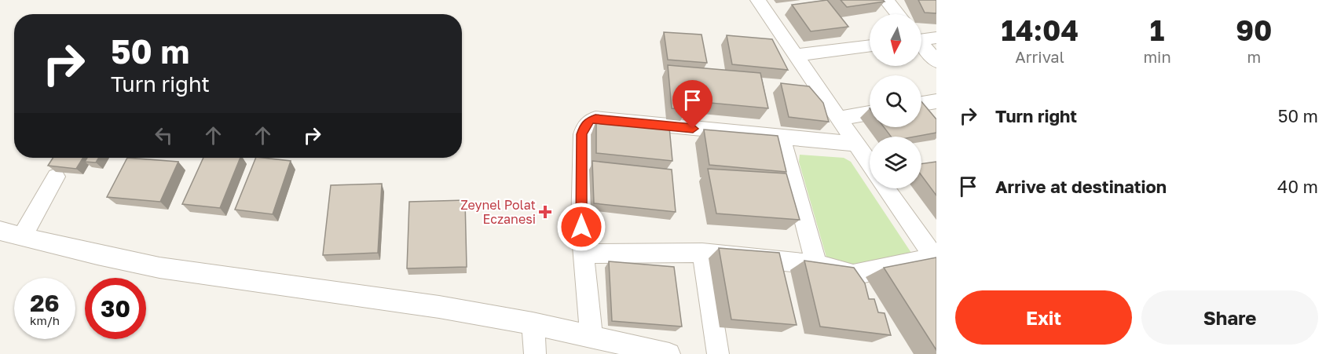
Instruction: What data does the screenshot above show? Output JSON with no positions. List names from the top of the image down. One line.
{"places":{"health":["Zeynel Polat Eczanesi"]},"north":"bottom","page":{"eta":["14:04","Arrival","1","min","90","m"],"turn":["50 m","Turn right"],"list":[{"name":"Turn right","value":"50 m"},{"name":"Arrive at destination","value":"40 m"}],"speed":"26 km/h","limit":"30","buttons":["Exit","Share"]}}
